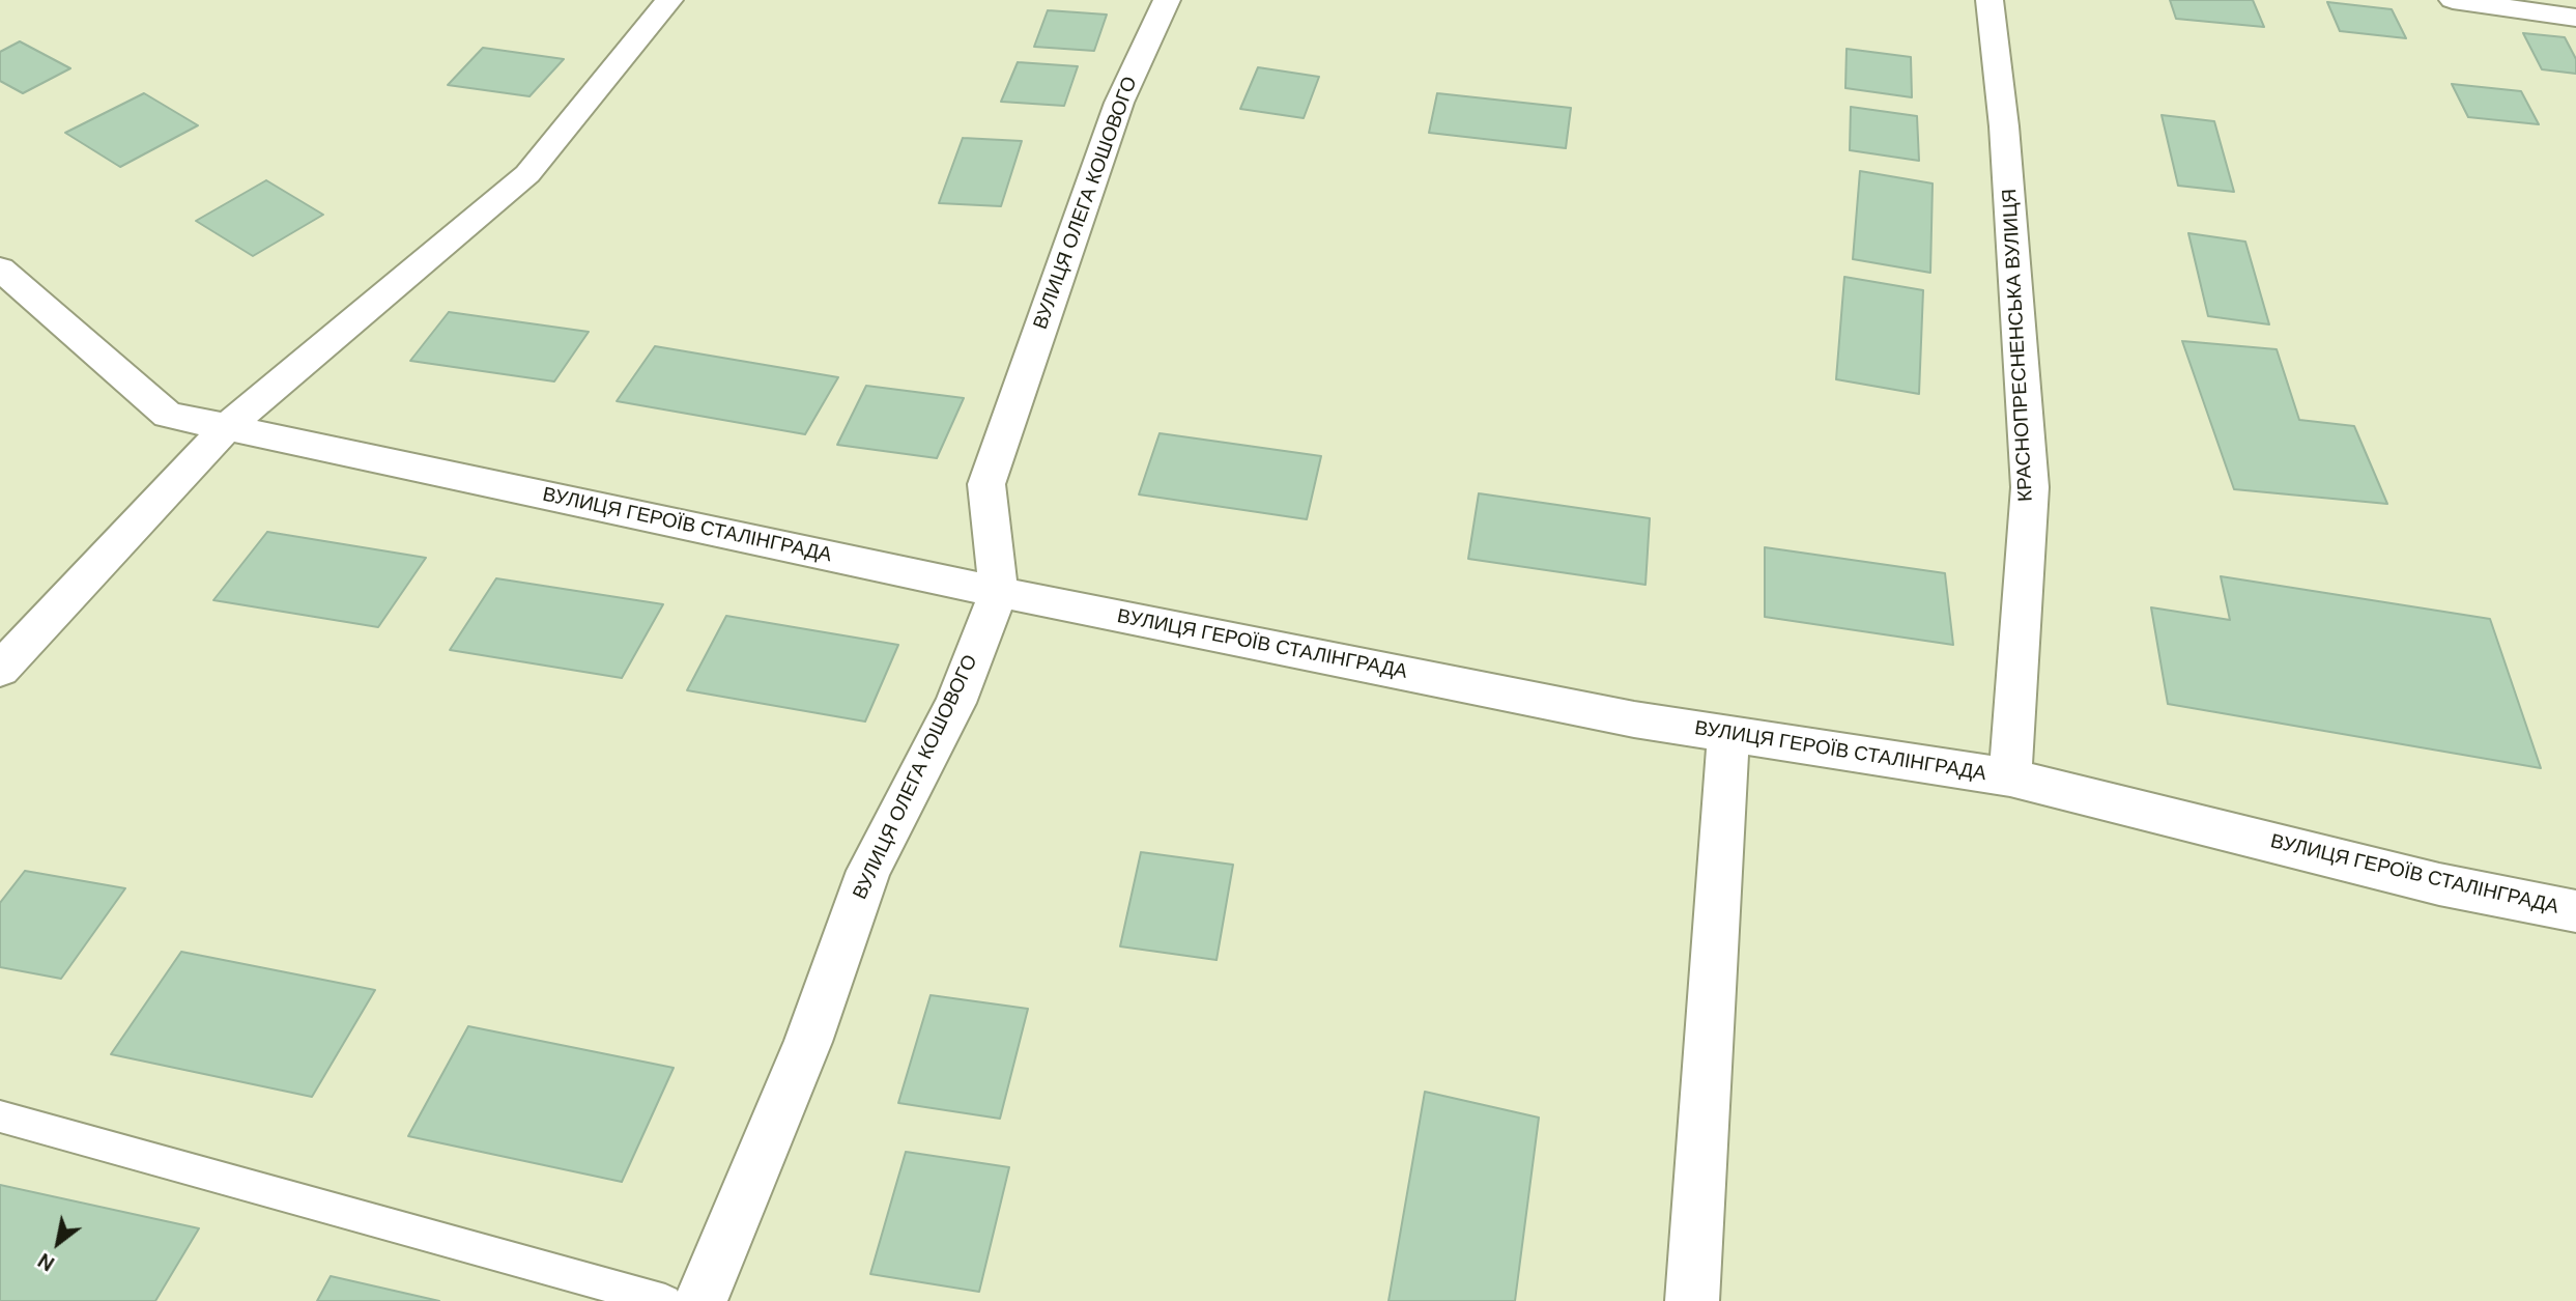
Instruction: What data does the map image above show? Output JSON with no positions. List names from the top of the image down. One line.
{"streets":{"street":["ВУЛИЦЯ ОЛЕГА КОШОВОГО","КРАСНОПРЕСНЕНСЬКА ВУЛИЦЯ","ВУЛИЦЯ ГЕРОЇВ СТАЛІНГРАДА"]},"crossings":[["ВУЛИЦЯ ОЛЕГА КОШОВОГО","ВУЛИЦЯ ГЕРОЇВ СТАЛІНГРАДА"],["КРАСНОПРЕСНЕНСЬКА ВУЛИЦЯ","ВУЛИЦЯ ГЕРОЇВ СТАЛІНГРАДА"]],"north":"bottom left"}
